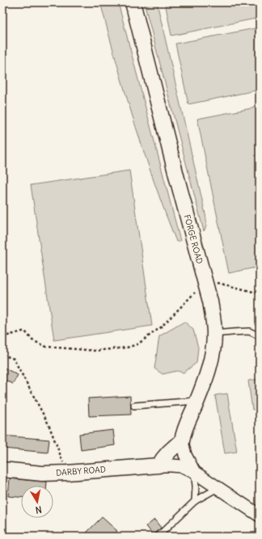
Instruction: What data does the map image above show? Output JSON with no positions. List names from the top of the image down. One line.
{"streets":{"street":["FORGE ROAD","DARBY ROAD"]},"north":"bottom"}
